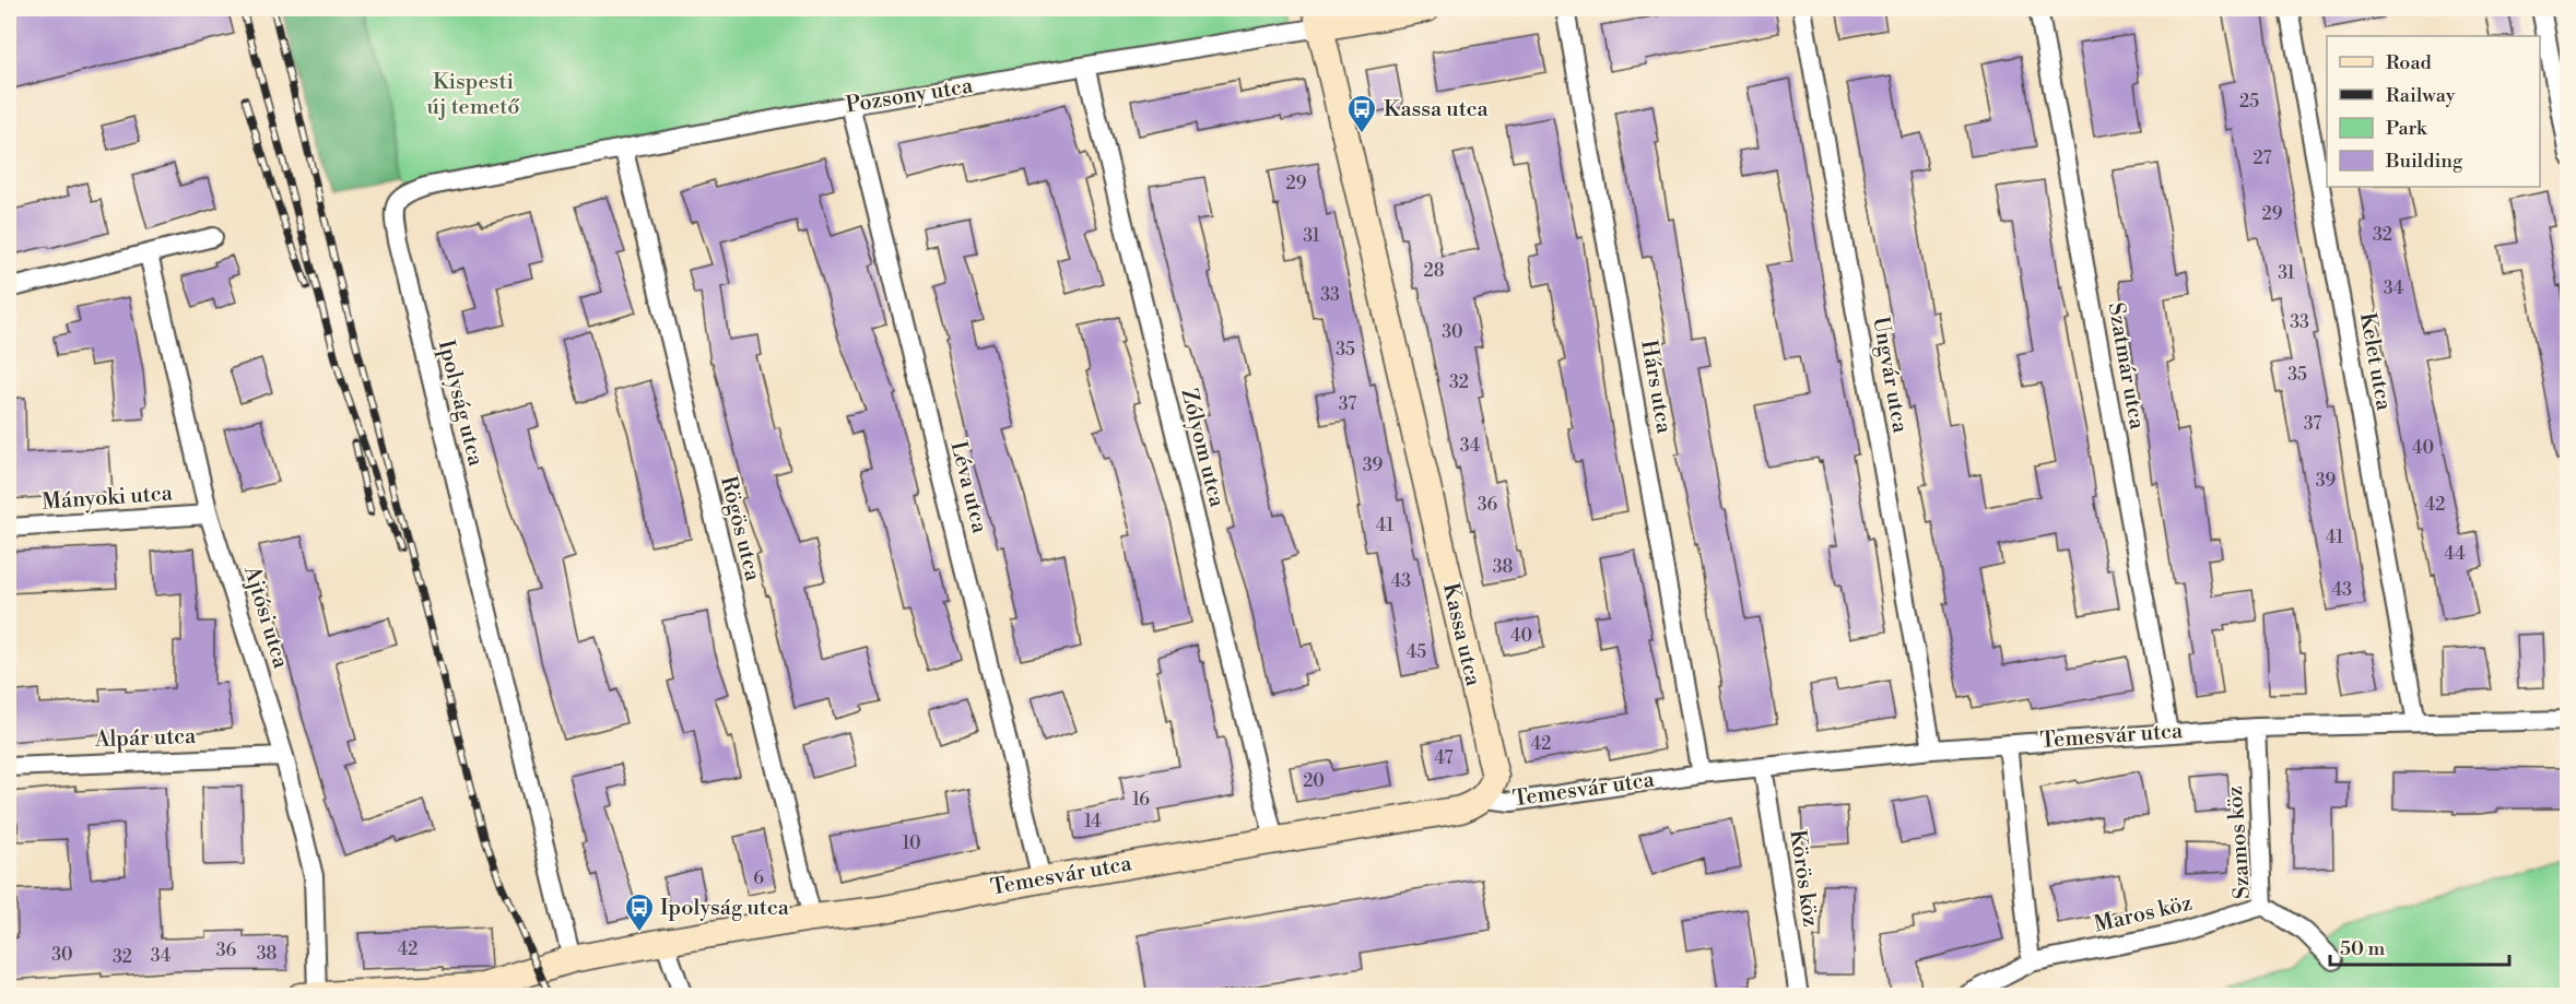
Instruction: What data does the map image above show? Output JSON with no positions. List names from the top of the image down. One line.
{"streets":{"street":["Pozsony utca","Kelet utca","Szatmár utca","Ungvár utca","Hárs utca","Ipolyság utca","Zólyom utca","Léva utca","Mányoki utca","Rögös utca","Ajtósi utca","Kassa utca","Temesvár utca","Alpár utca","Szamos köz","Körös köz","Maros köz"]},"crossings":[["Pozsony utca","Ipolyság utca"],["Pozsony utca","Zólyom utca"],["Pozsony utca","Léva utca"],["Pozsony utca","Rögös utca"],["Pozsony utca","Kassa utca"],["Kelet utca","Temesvár utca"],["Szatmár utca","Temesvár utca"],["Ungvár utca","Temesvár utca"],["Hárs utca","Temesvár utca"],["Ipolyság utca","Temesvár utca"],["Zólyom utca","Temesvár utca"],["Léva utca","Temesvár utca"],["Mányoki utca","Ajtósi utca"],["Rögös utca","Temesvár utca"],["Ajtósi utca","Temesvár utca"],["Ajtósi utca","Alpár utca"],["Kassa utca","Temesvár utca"],["Temesvár utca","Szamos köz"],["Temesvár utca","Körös köz"],["Szamos köz","Maros köz"]],"parks":["Kispesti új temető"],"places":{"bus stop":["Kassa utca","Ipolyság utca"]},"house_numbers":["25","27","29","29","32","31","28","31","34","33","33","30","35","35","32","37","37","34","40","39","39","36","42","41","41","44","38","43","43","40","45","42","47","20","16","14","10","6","42","36","38","30","34","32"],"legend":["Road","Railway","Park","Building"],"scale_bar":"50 m"}
